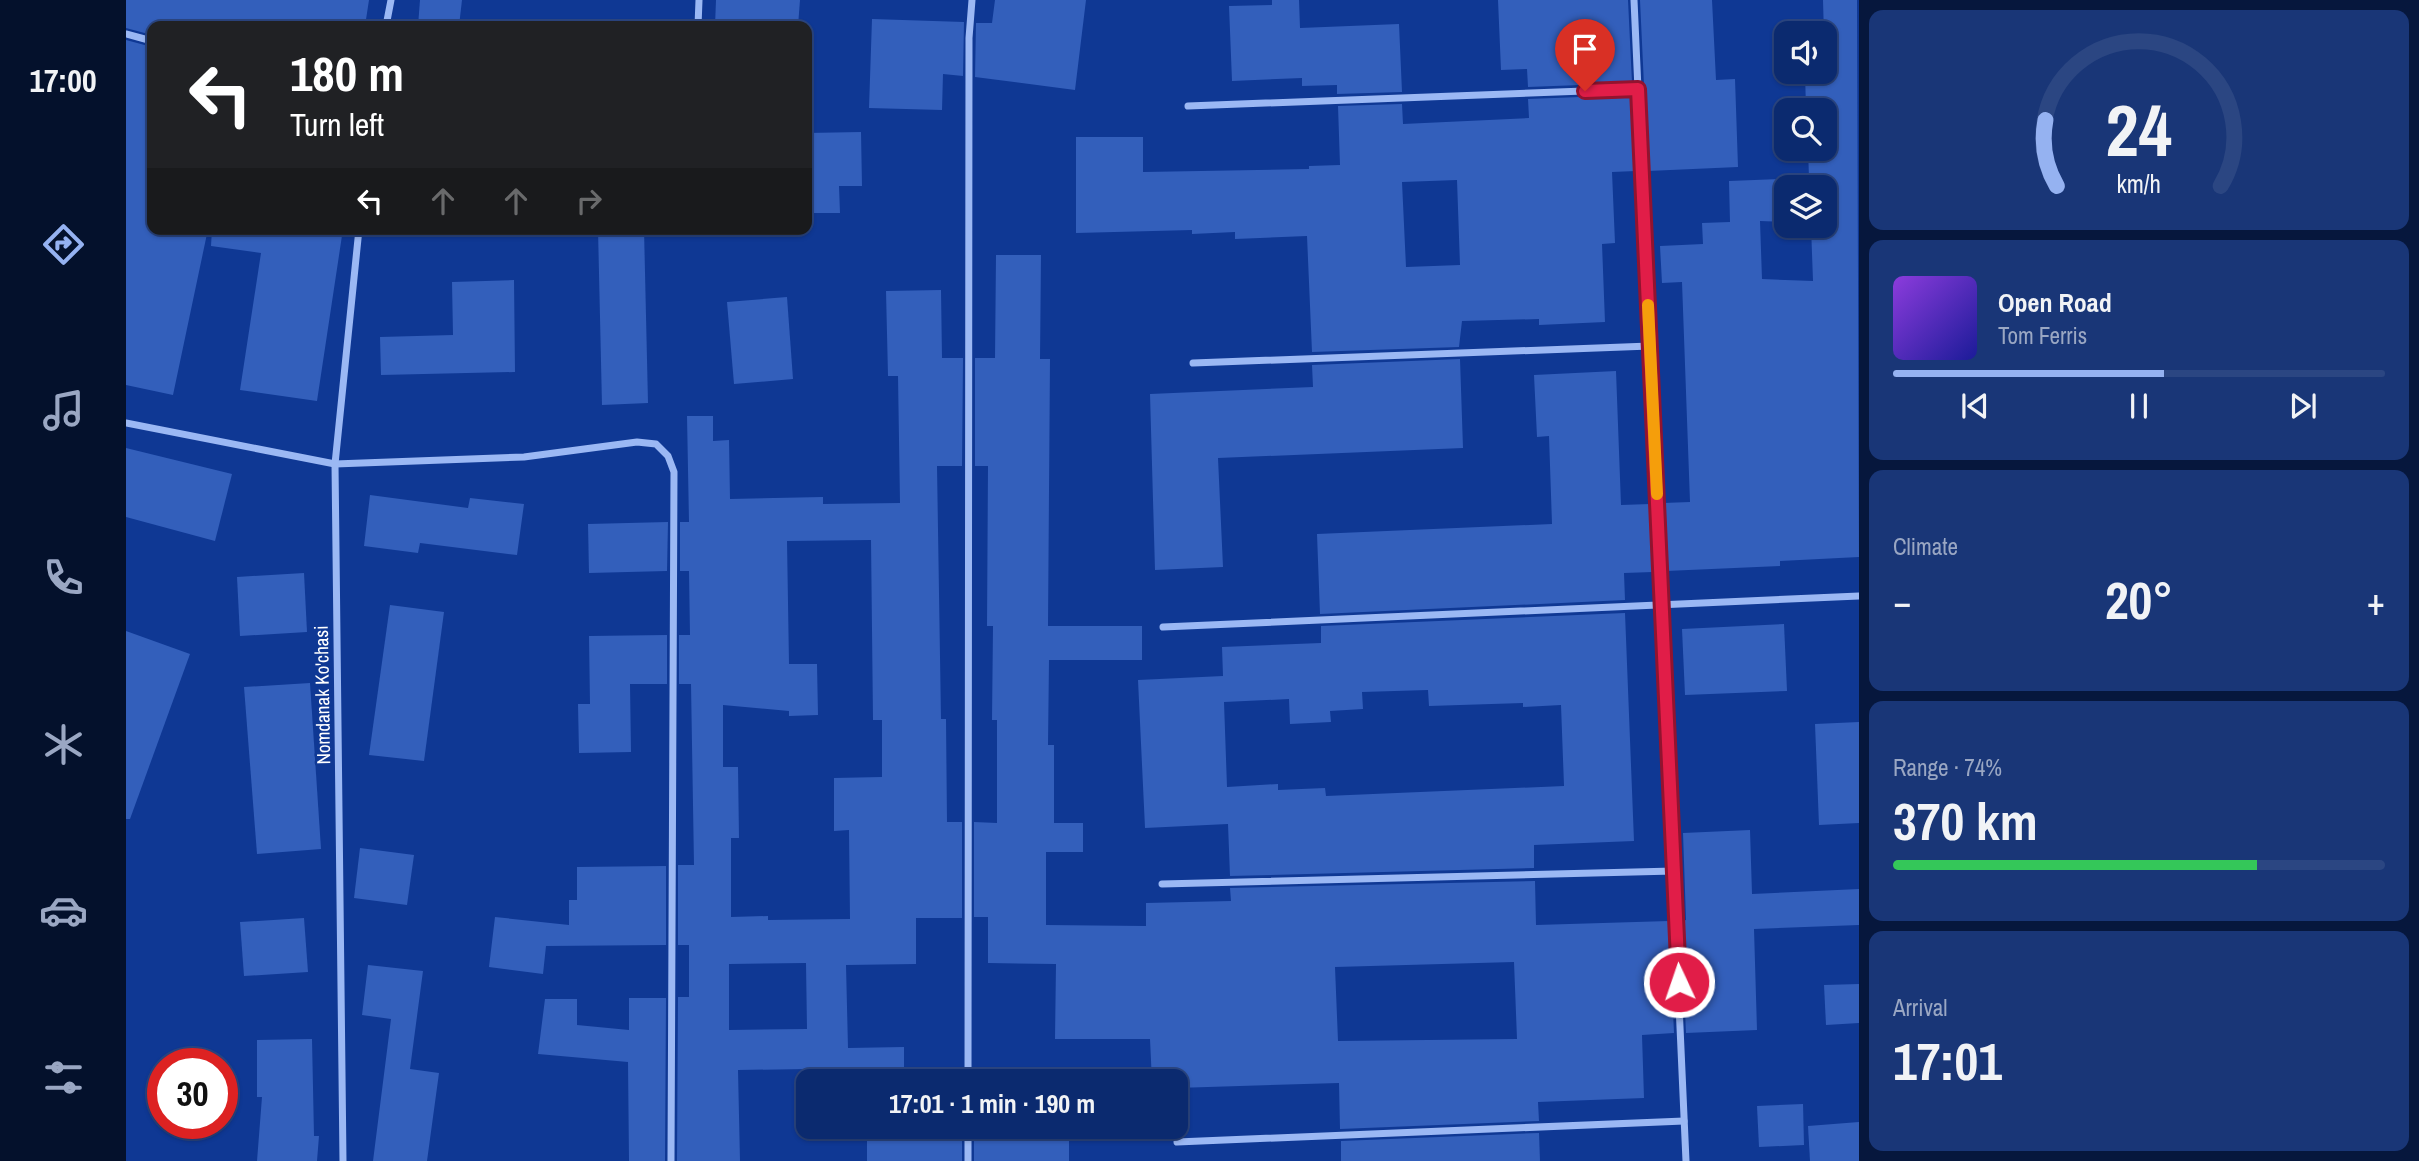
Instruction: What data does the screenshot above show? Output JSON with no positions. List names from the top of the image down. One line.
{"streets":{"street":["Nomdanak Ko'chasi"]},"page":{"tabs":"17:00","turn":["180 m","Turn left"],"song":["Open Road","Tom Ferris"],"tile":["Climate",["Range · 74%","370 km"],["Arrival","17:01"]],"heat":["−","20°","+"],"limit":"30","trip":"17:01 · 1 min · 190 m","gauge":["24","km/h"]}}
